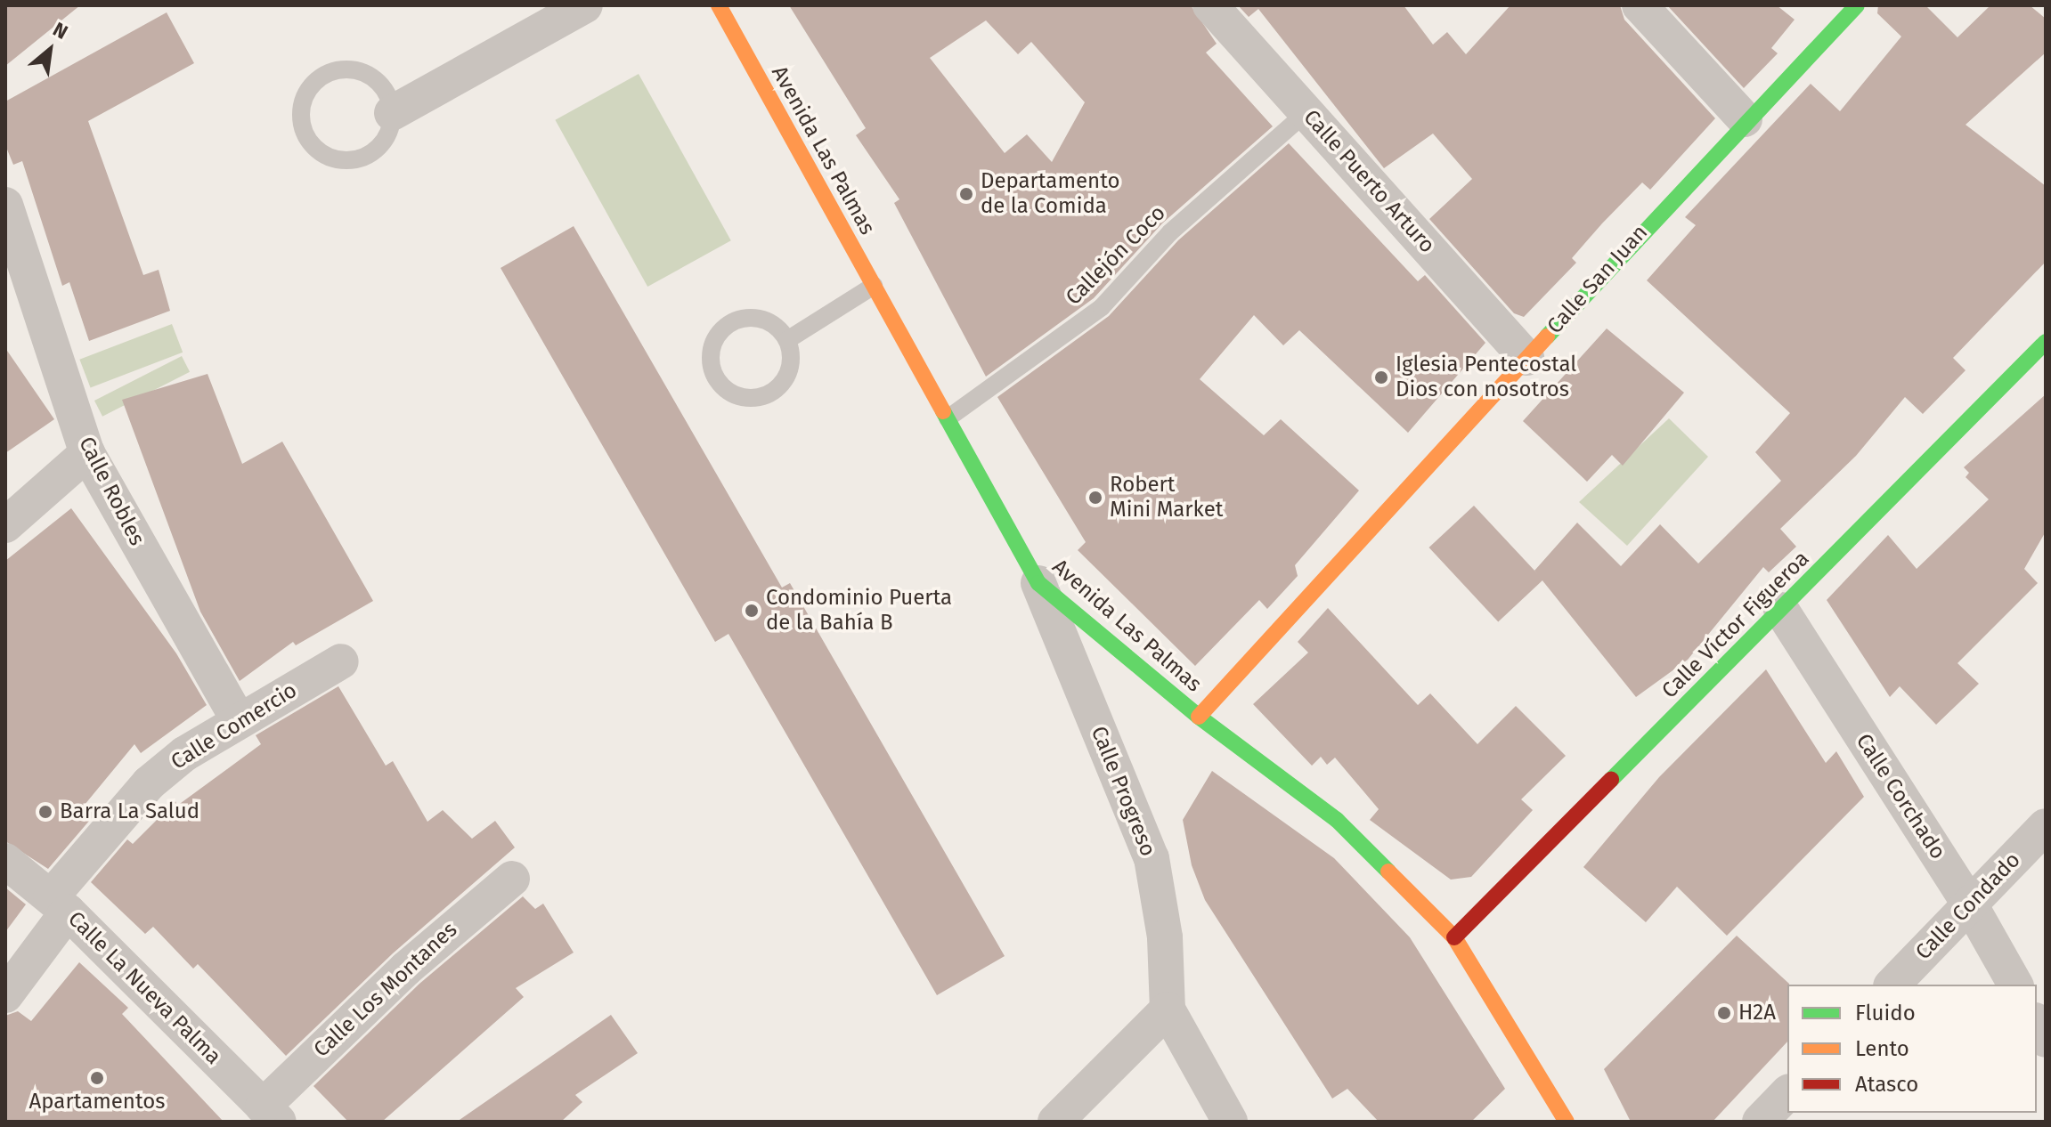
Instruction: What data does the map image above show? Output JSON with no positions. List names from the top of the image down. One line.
{"streets":{"street":["Avenida Las Palmas","Calle Puerto Arturo","Calle San Juan","Calle Robles","Calle Víctor Figueroa","Calle Comercio","Calle Progreso","Calle Corchado","Calle Condado","Calle La Nueva Palma","Calle Los Montanes"],"lane":["Callejón Coco"]},"crossings":[["Avenida Las Palmas","Callejón Coco"],["Avenida Las Palmas","Calle San Juan"],["Avenida Las Palmas","Calle Víctor Figueroa"],["Avenida Las Palmas","Calle Progreso"],["Calle Puerto Arturo","Callejón Coco"],["Calle Puerto Arturo","Calle San Juan"],["Calle Robles","Calle Comercio"],["Calle Víctor Figueroa","Calle Corchado"],["Calle Comercio","Calle La Nueva Palma"],["Calle Corchado","Calle Condado"],["Calle La Nueva Palma","Calle Los Montanes"]],"places":["Departamento de la Comida","Iglesia Pentecostal Dios con nosotros","Robert Mini Market","Condominio Puerta de la Bahía B","Barra La Salud","H2A","Apartamentos"],"legend":["Fluido","Lento","Atasco"],"north":"top right"}
